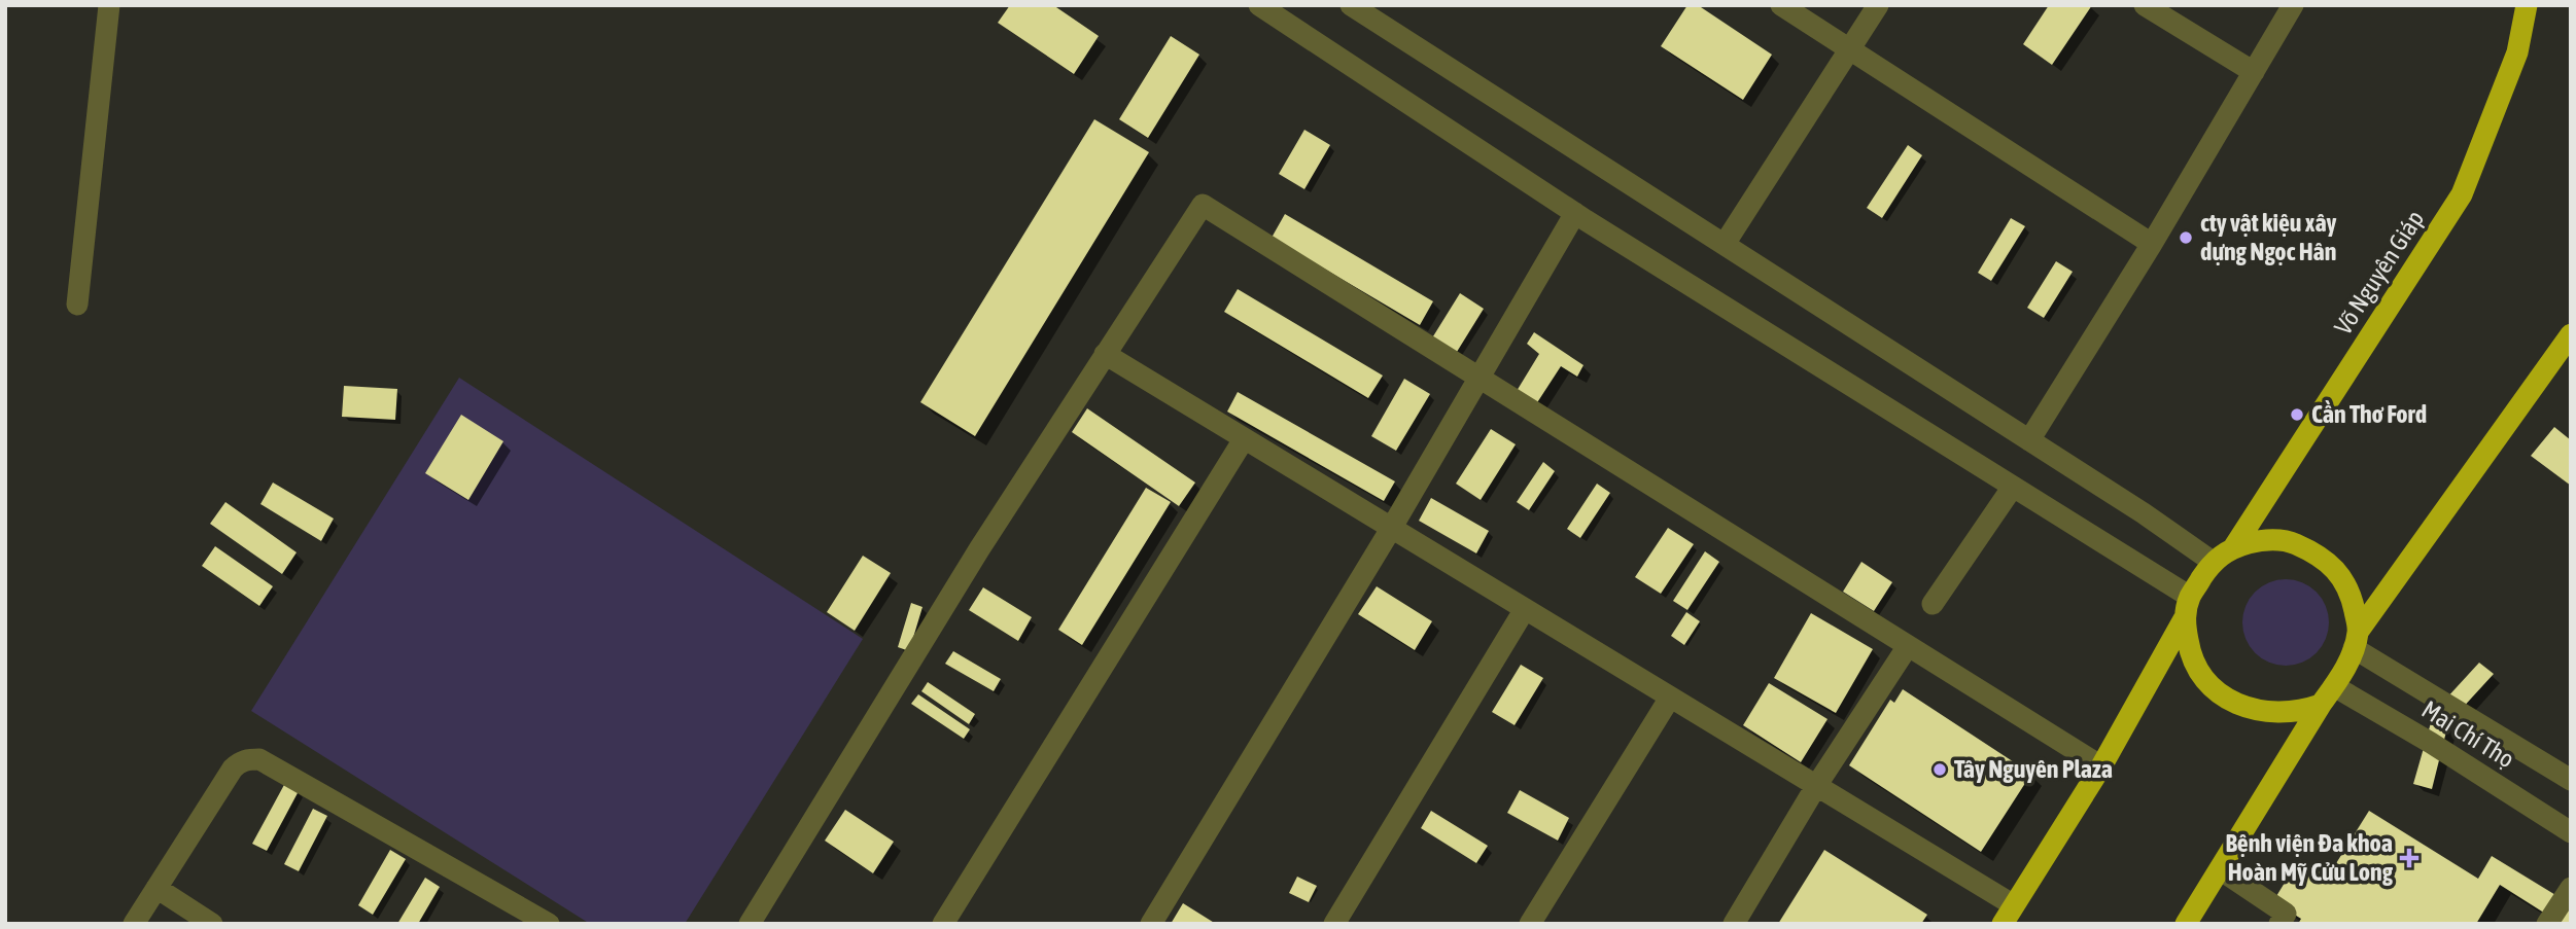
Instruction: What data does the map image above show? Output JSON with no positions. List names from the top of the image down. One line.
{"streets":{"highway":["Võ Nguyên Giáp"],"street":["Mai Chí Thọ"]},"crossings":[["Võ Nguyên Giáp","Mai Chí Thọ"]],"places":{"other":["cty vật kiệu xây dựng Ngọc Hân","Cần Thơ Ford","Tây Nguyên Plaza"],"health":["Bệnh viện Đa khoa Hoàn Mỹ Cửu Long"]}}
